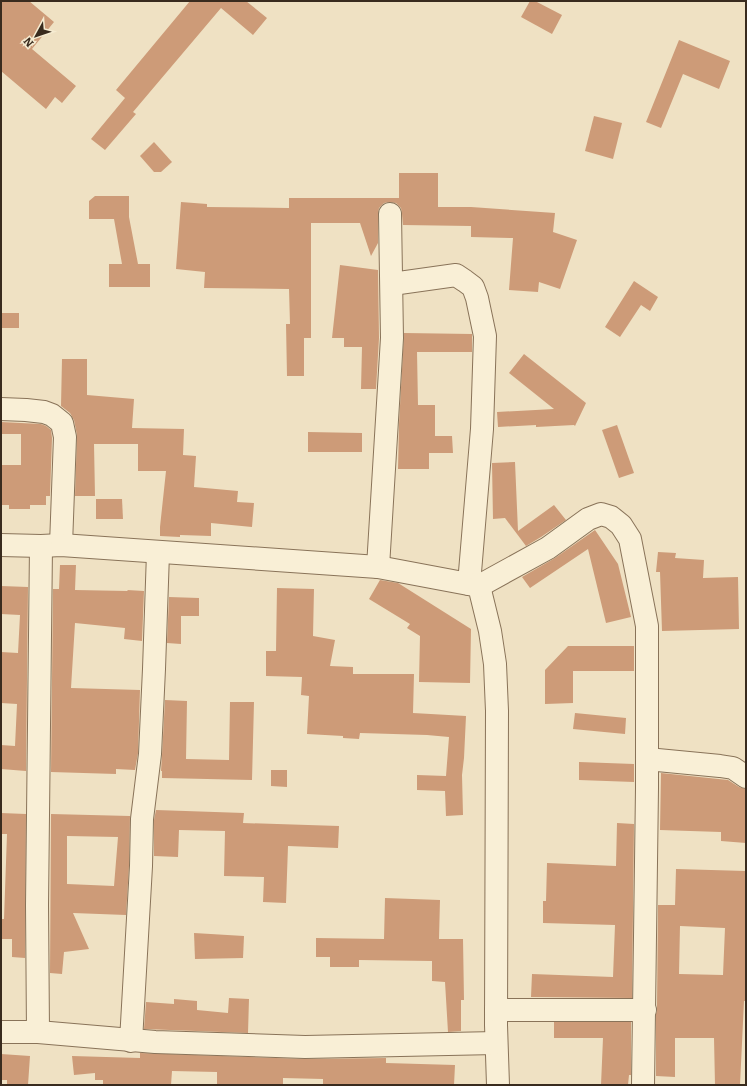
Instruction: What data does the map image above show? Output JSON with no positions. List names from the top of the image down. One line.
{"north":"bottom left"}
